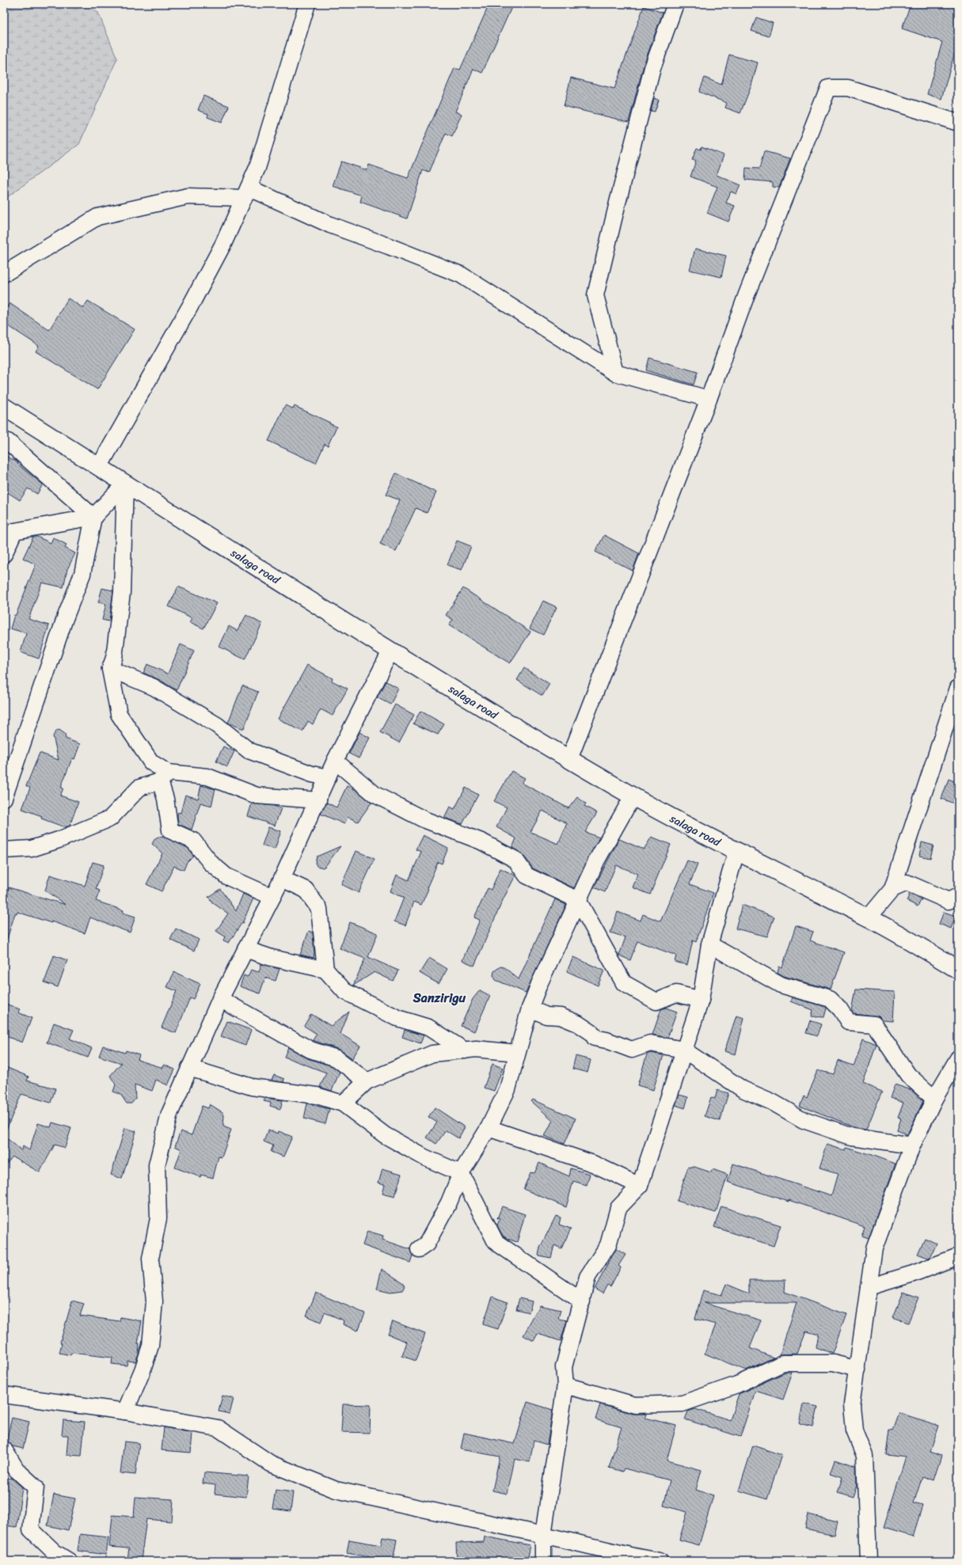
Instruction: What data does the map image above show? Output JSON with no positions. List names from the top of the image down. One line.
{"streets":{"main road":["salaga road"]},"districts":["Sanzirigu"]}
